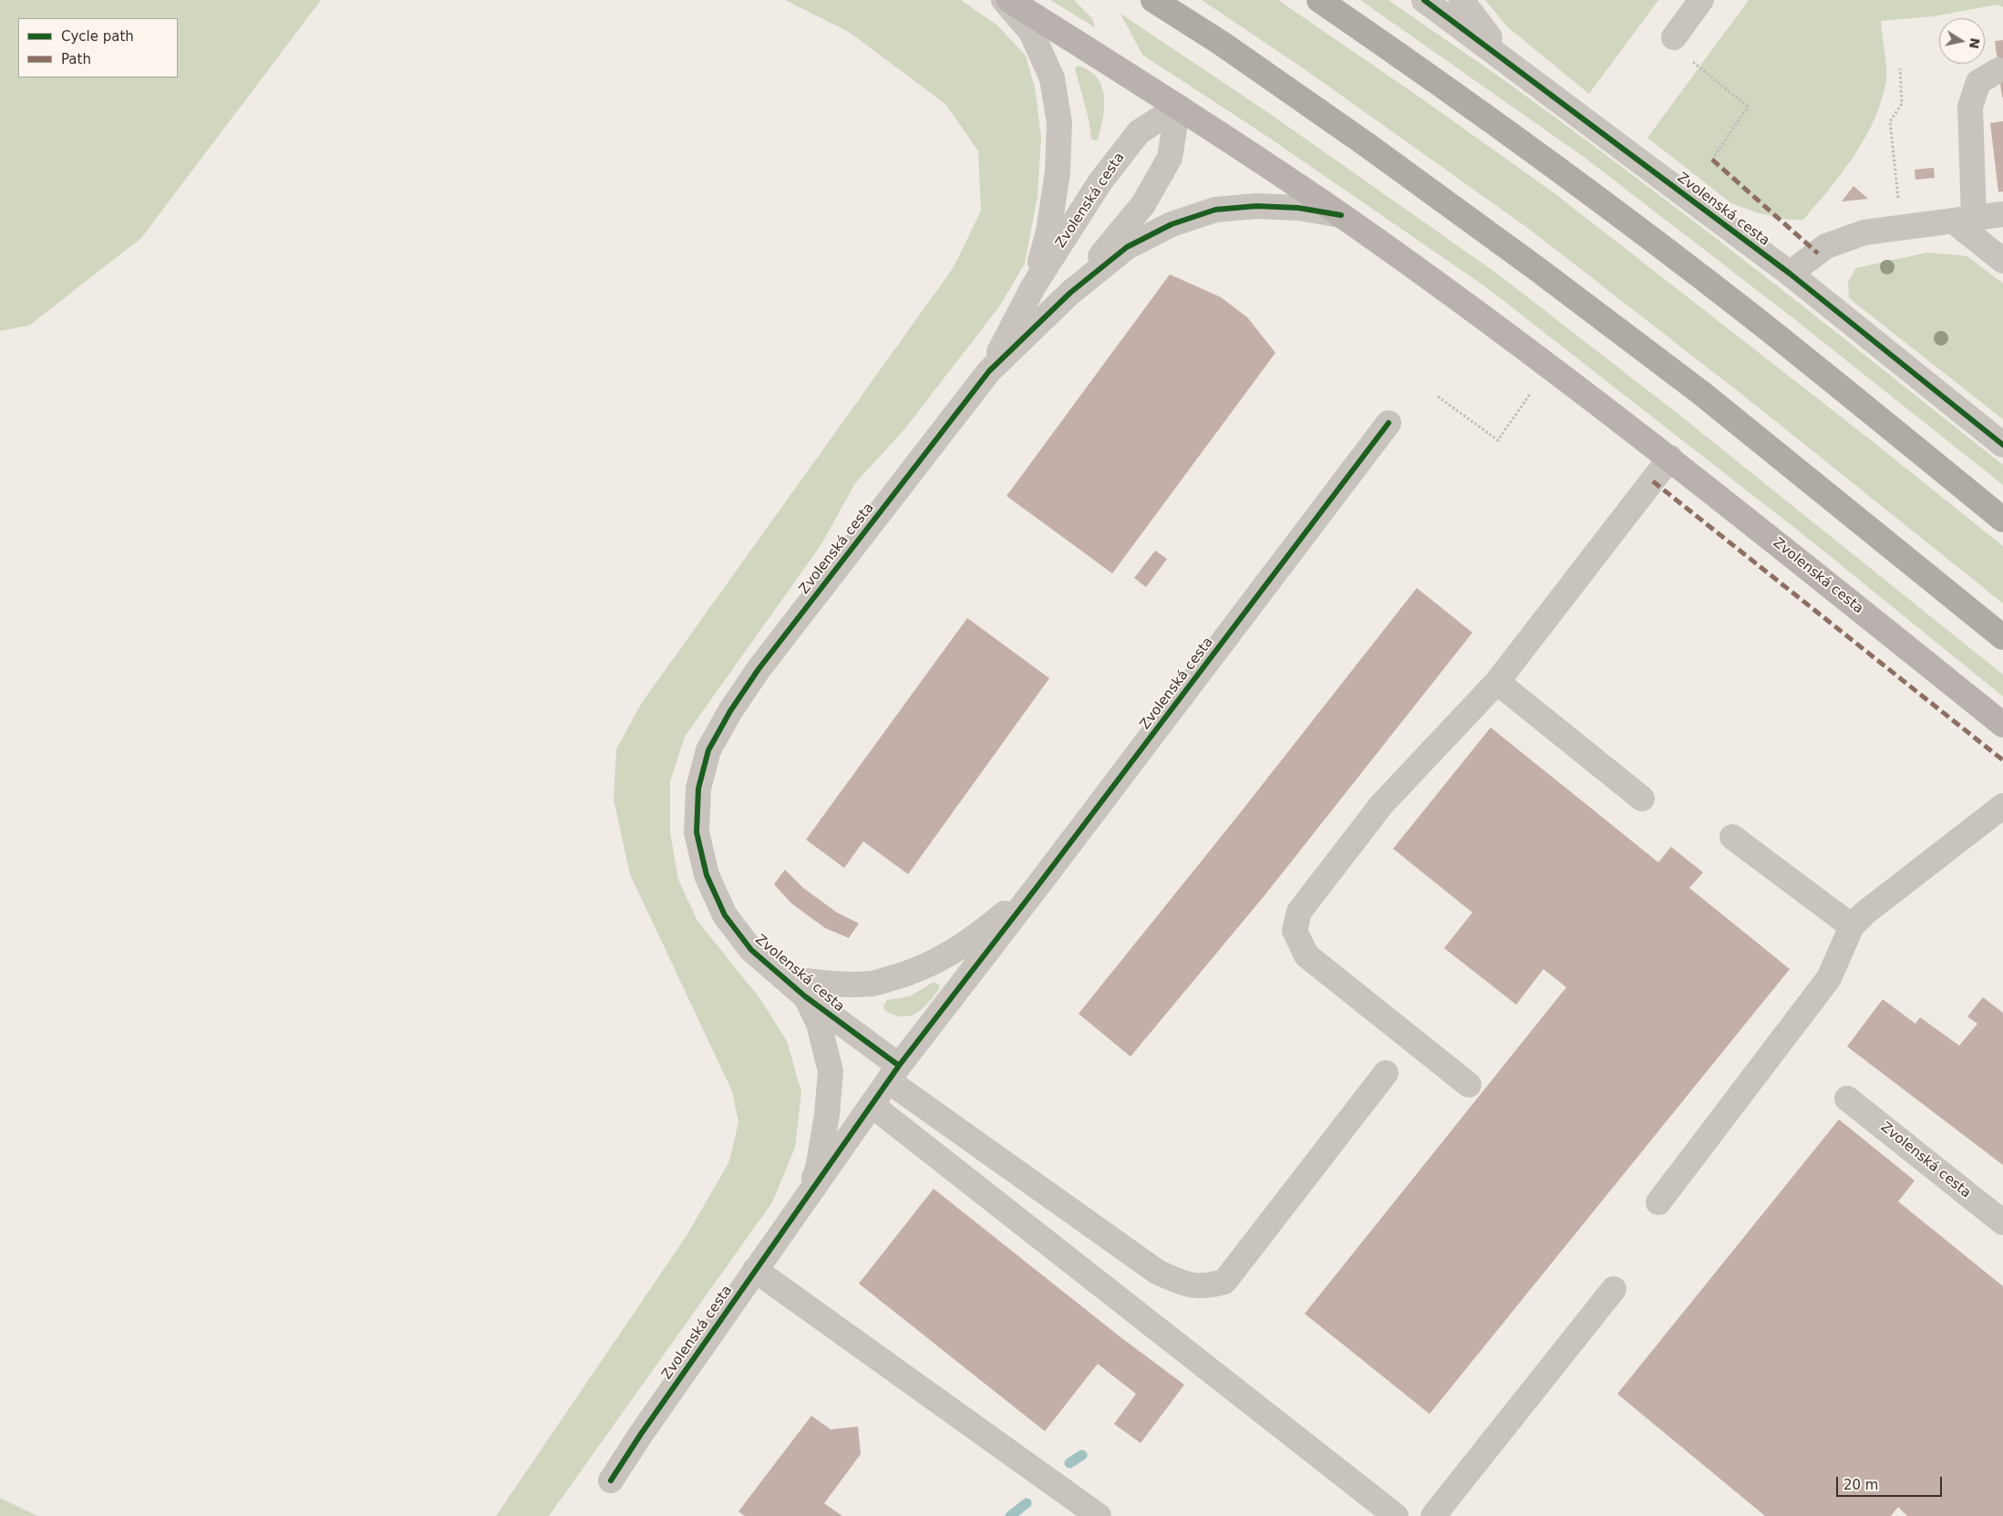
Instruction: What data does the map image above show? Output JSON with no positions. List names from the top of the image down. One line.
{"streets":{"main road":["Zvolenská cesta"]},"legend":["Cycle path","Path"],"scale_bar":"20 m","north":"right"}
